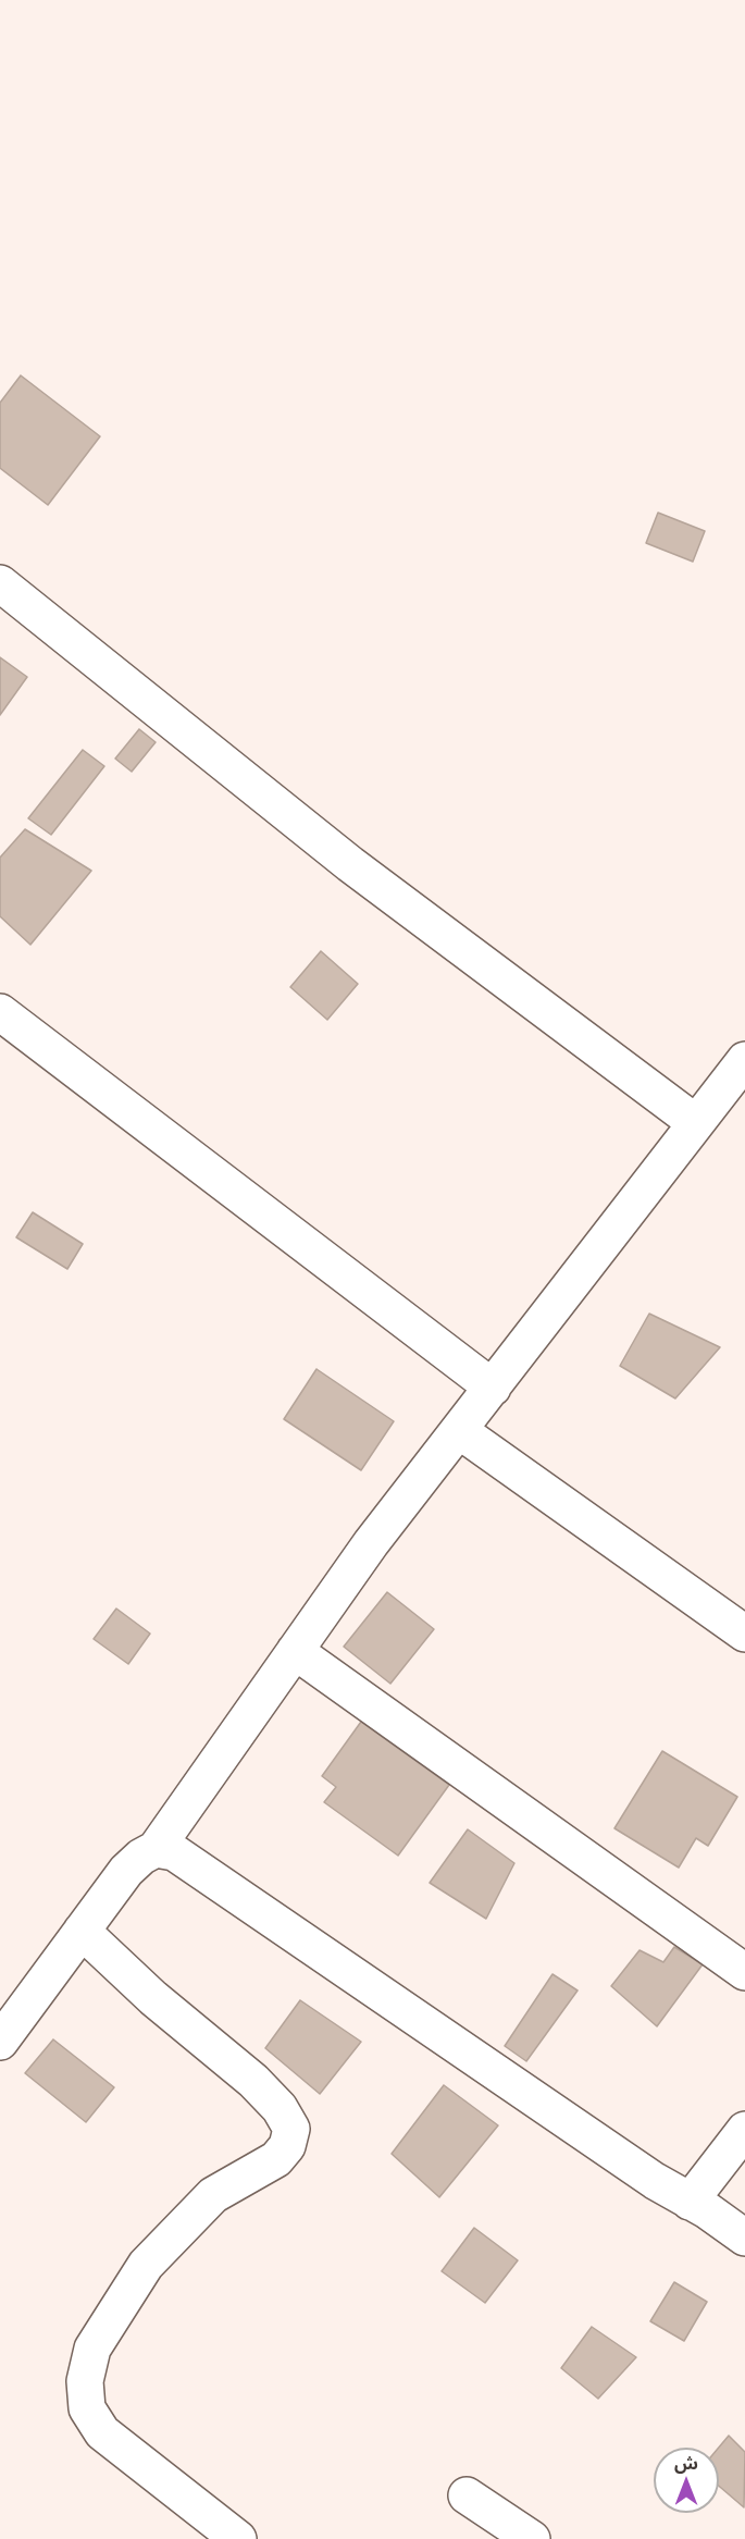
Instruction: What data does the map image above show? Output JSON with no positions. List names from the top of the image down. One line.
{"north":"top"}
